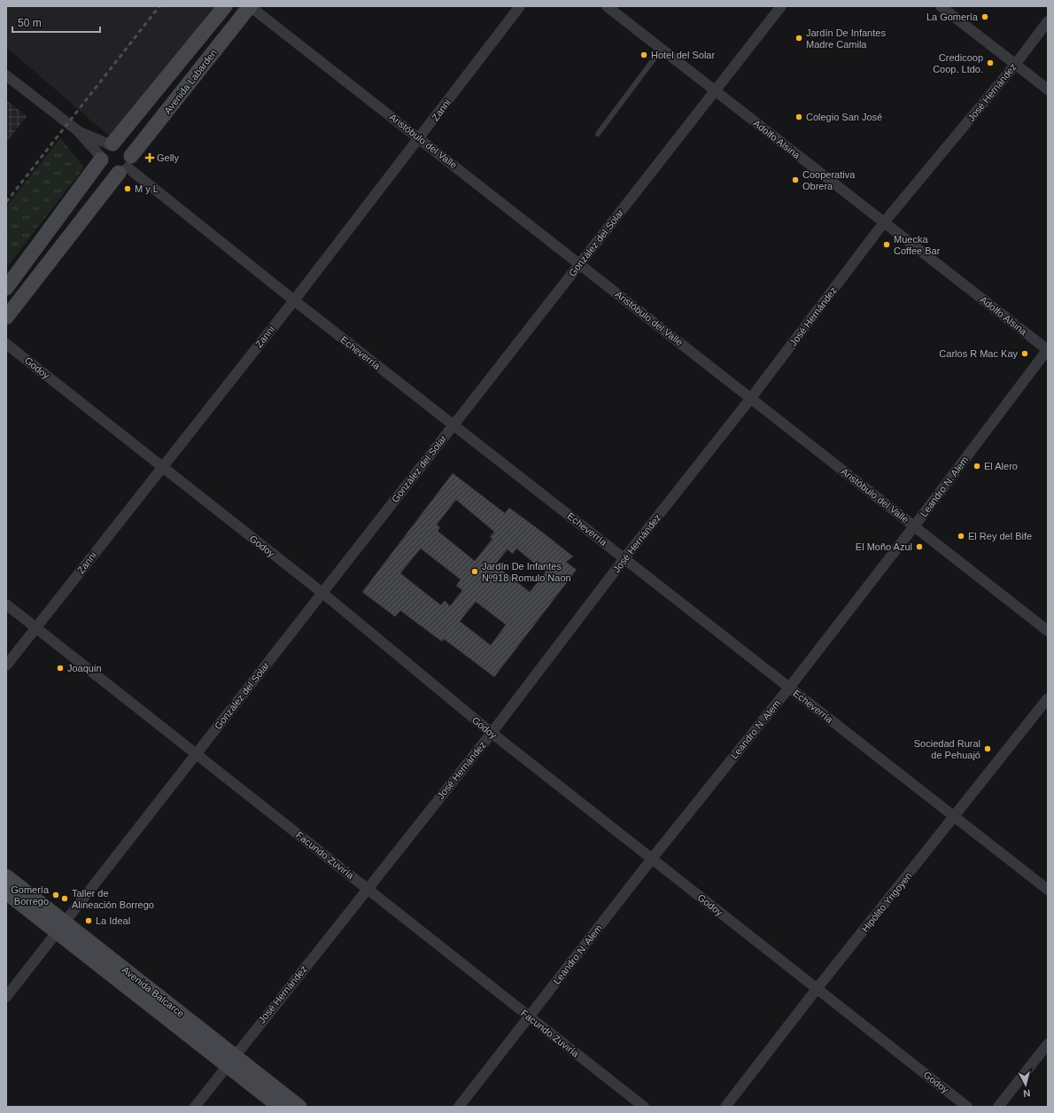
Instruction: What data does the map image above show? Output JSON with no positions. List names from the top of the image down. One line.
{"streets":{"main road":["Avenida Labarden","Avenida Balcarce"],"street":["José Hernández","Zanni","Adolfo Alsina","Aristóbulo del Valle","González del Solar","Echeverría","Godoy","Leandro N. Alem","Facundo Zuviría","Hipólito Yrigoyen"]},"crossings":[["Avenida Labarden","Aristóbulo del Valle"],["Avenida Labarden","Echeverría"],["José Hernández","Adolfo Alsina"],["José Hernández","Aristóbulo del Valle"],["José Hernández","Echeverría"],["José Hernández","Godoy"],["José Hernández","Facundo Zuviría"],["José Hernández","Avenida Balcarce"],["Zanni","Aristóbulo del Valle"],["Zanni","Echeverría"],["Zanni","Godoy"],["Zanni","Facundo Zuviría"],["Adolfo Alsina","González del Solar"],["Adolfo Alsina","Leandro N. Alem"],["Aristóbulo del Valle","González del Solar"],["Aristóbulo del Valle","Leandro N. Alem"],["González del Solar","Echeverría"],["González del Solar","Godoy"],["González del Solar","Facundo Zuviría"],["González del Solar","Avenida Balcarce"],["Echeverría","Leandro N. Alem"],["Echeverría","Hipólito Yrigoyen"],["Godoy","Leandro N. Alem"],["Godoy","Hipólito Yrigoyen"],["Leandro N. Alem","Facundo Zuviría"]],"places":{"other":["La Gomería","Jardín De Infantes Madre Camila","Hotel del Solar","Credicoop Coop. Ltdo.","Colegio San José","Cooperativa Obrera","M y L","Muecka Coffee Bar","Carlos R Mac Kay","El Alero","El Rey del Bife","El Moño Azul","Jardín De Infantes Nº918 Romulo Naon","Joaquin","Sociedad Rural de Pehuajó","Gomería Borrego","Taller de Alineación Borrego","La Ideal"],"health":["Gelly"]},"scale_bar":"50 m","north":"bottom"}
